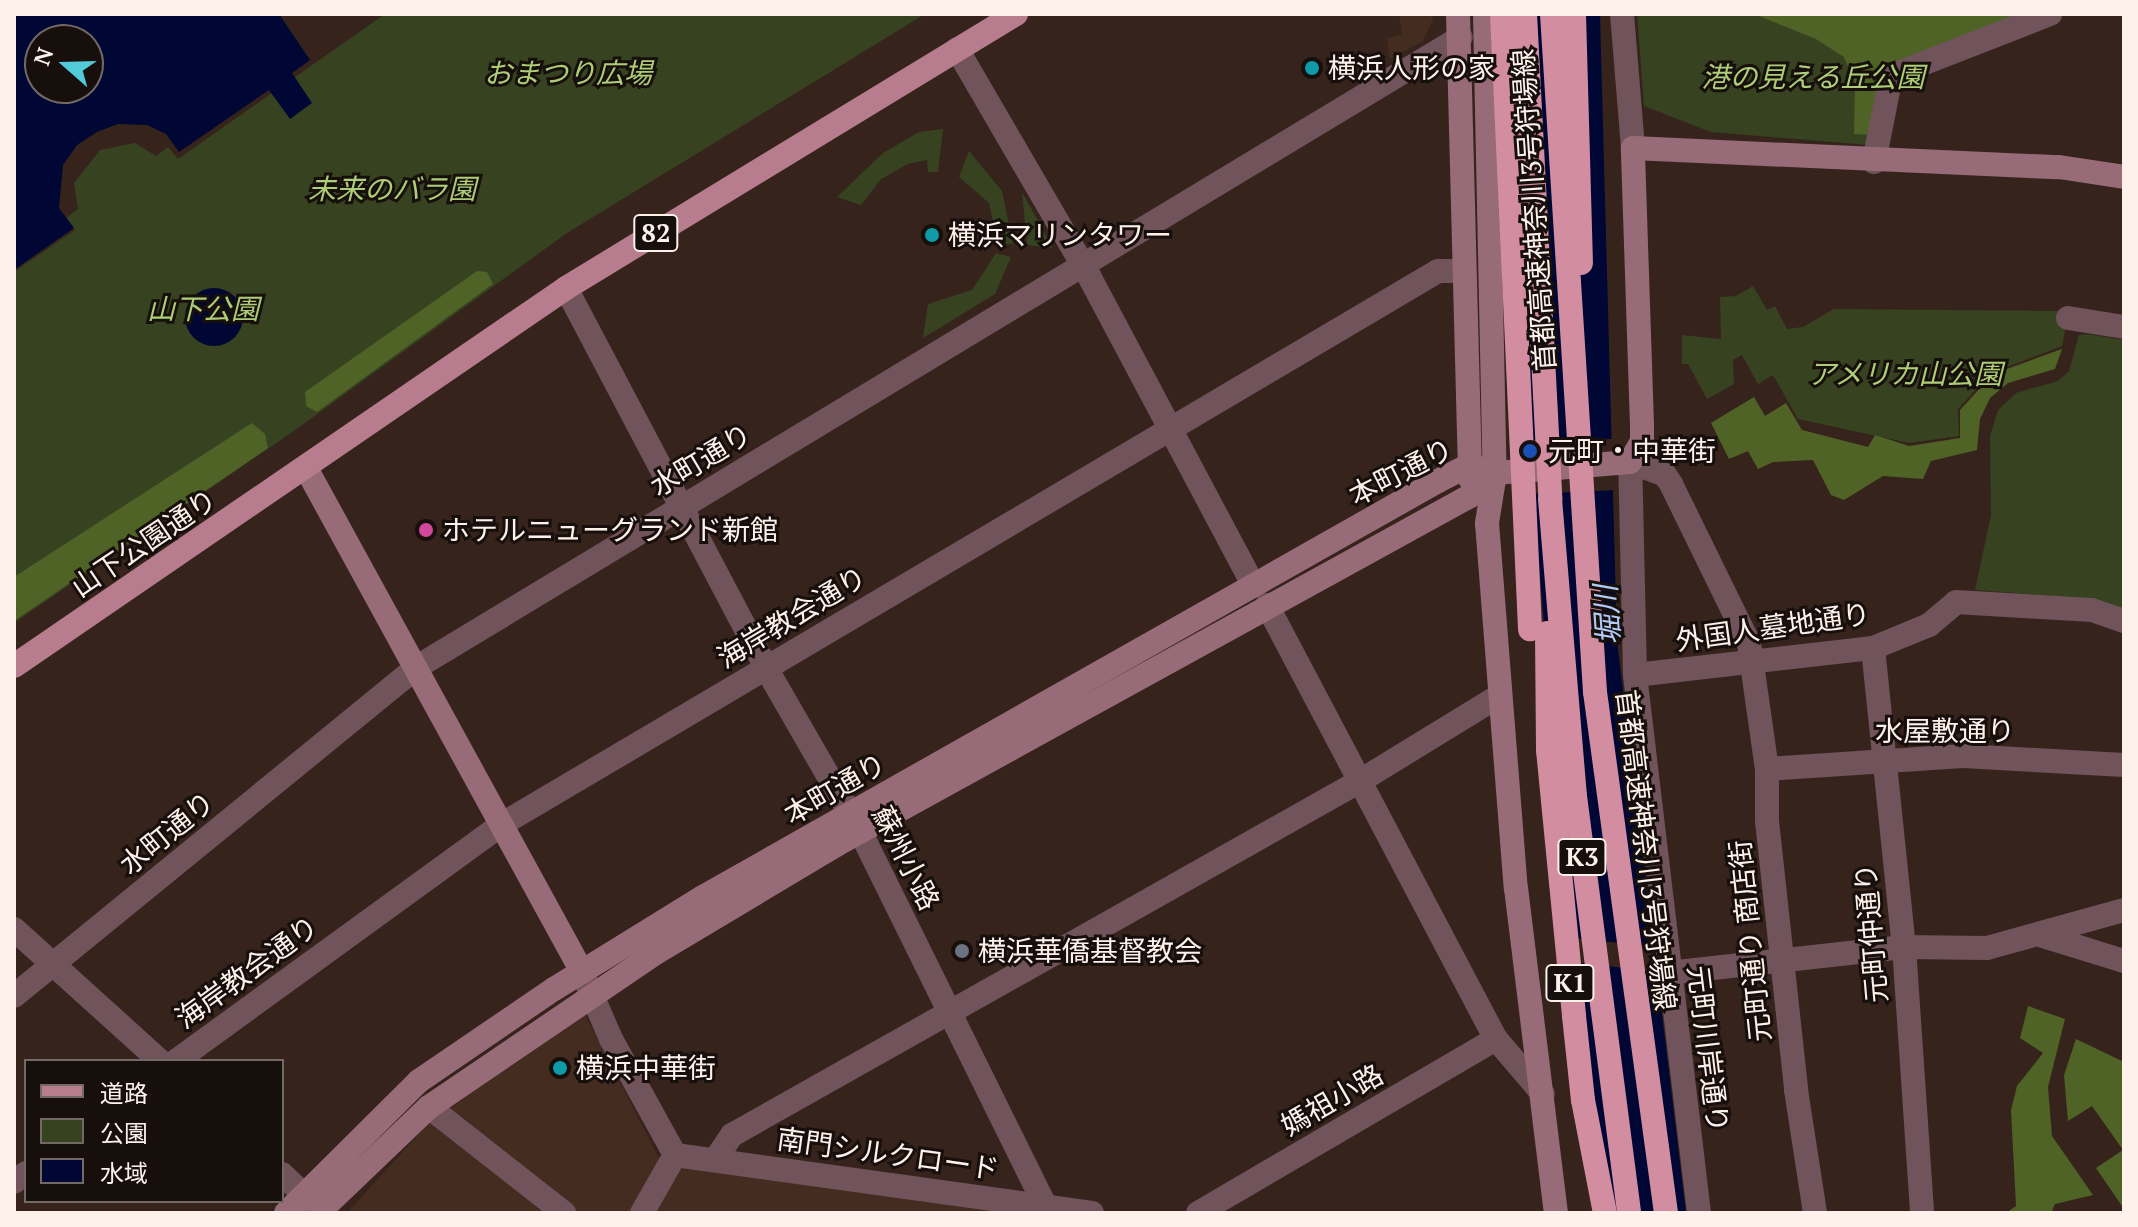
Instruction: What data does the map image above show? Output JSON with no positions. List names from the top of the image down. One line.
{"streets":{"highway":["首都高速神奈川3号狩場線","K3","K1"],"main road":["82","山下公園通り"],"street":["水町通り","本町通り","海岸教会通り","外国人墓地通り","水屋敷通り","蘇州小路","元町仲通り","元町通り 商店街","元町川岸通り","媽祖小路","南門シルクロード"]},"crossings":[["首都高速神奈川3号狩場線","K1"],["82","山下公園通り"],["82","蘇州小路"],["水町通り","蘇州小路"],["本町通り","蘇州小路"],["海岸教会通り","蘇州小路"],["外国人墓地通り","元町仲通り"],["外国人墓地通り","元町通り 商店街"],["外国人墓地通り","元町川岸通り"],["水屋敷通り","元町仲通り"],["水屋敷通り","元町通り 商店街"],["蘇州小路","南門シルクロード"],["元町通り 商店街","元町川岸通り"]],"water":["堀川"],"parks":["おまつり広場","港の見える丘公園","未来のバラ園","山下公園","アメリカ山公園"],"places":["横浜人形の家","横浜マリンタワー","元町・中華街","ホテルニューグランド新館","横浜華僑基督教会","横浜中華街"],"legend":["道路","公園","水域"],"north":"left"}
